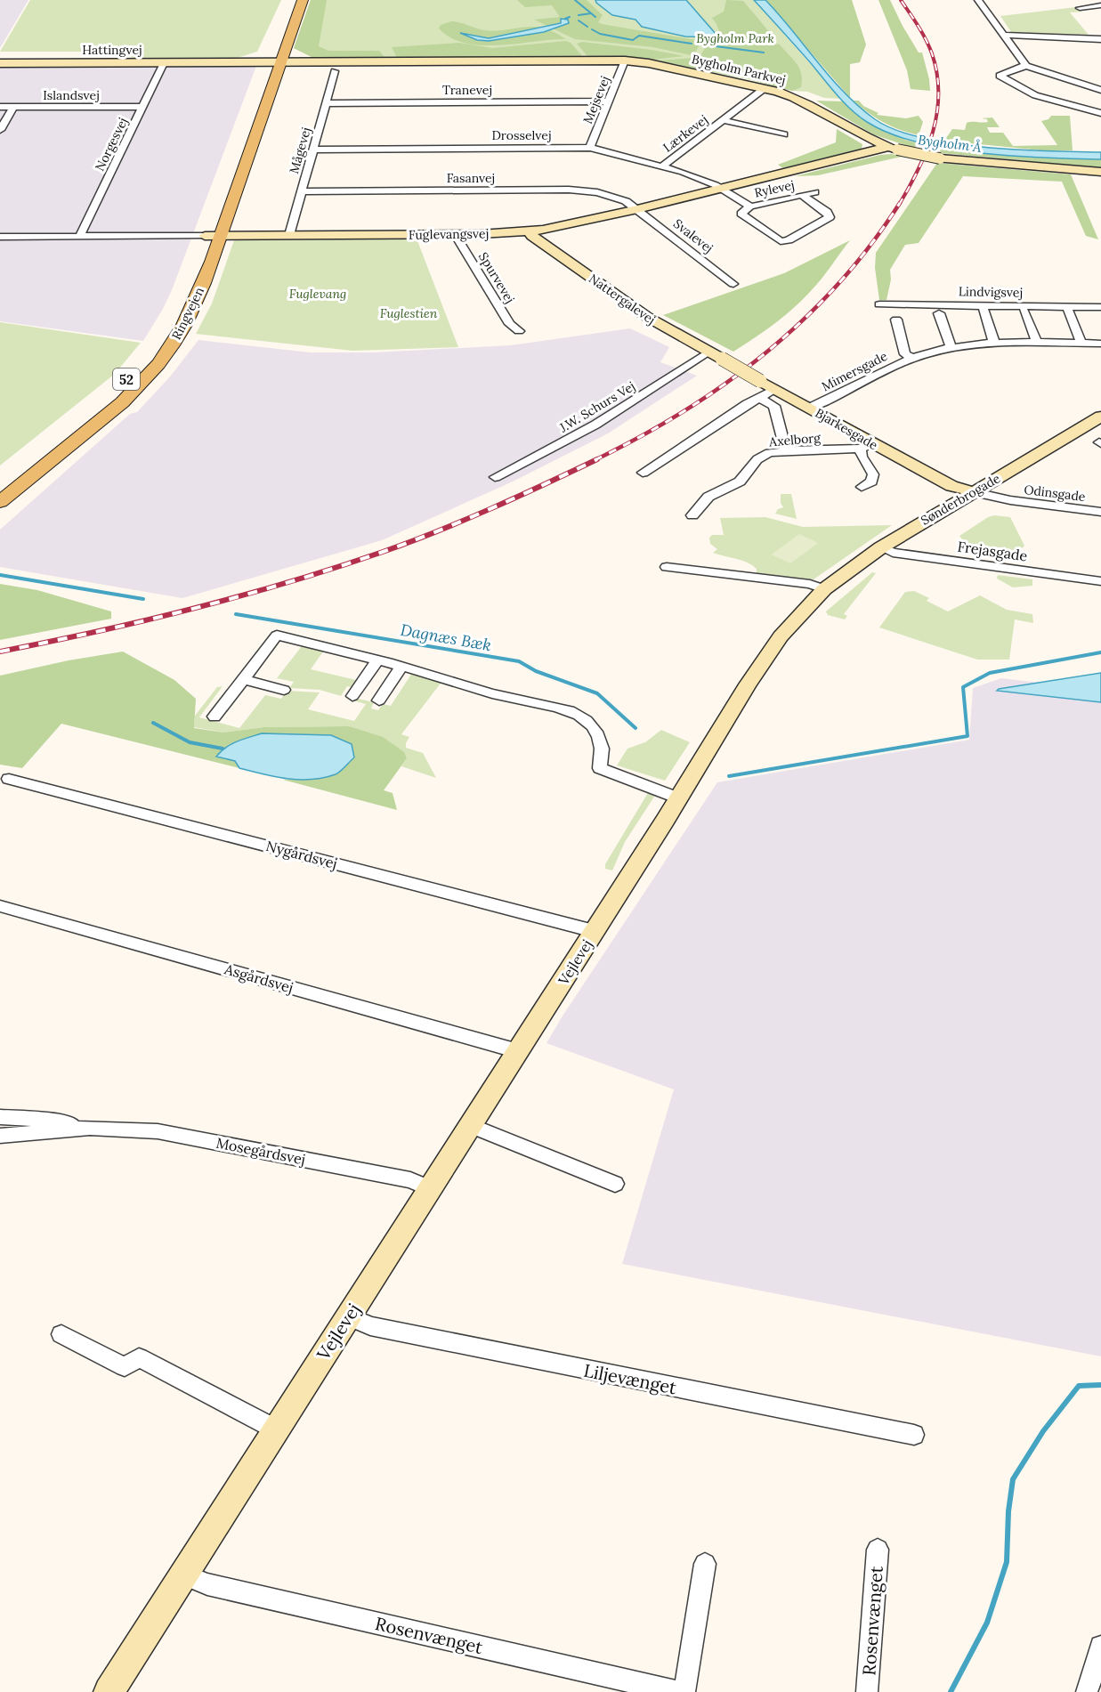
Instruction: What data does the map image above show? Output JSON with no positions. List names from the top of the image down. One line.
{"streets":{"main road":["Ringvejen","52"],"street":["Hattingvej","Bygholm Parkvej","Tranevej","Islandsvej","Mejsevej","Lærkevej","Drosselvej","Norgesvej","Mågevej","Fasanvej","Rylevej","Fuglevangsvej","Svalevej","Spurvevej","Lindvigsvej","Nattergalevej","Mimersgade","J.W. Schurs Vej","Bjarkesgade","Axelborg","Odinsgade","Sønderbrogade","Frejasgade","Nygårdsvej","Vejlevej","Asgårdsvej","Mosegårdsvej","Liljevænget","Rosenvænget"]},"crossings":[["Hattingvej","Bygholm Parkvej"],["Hattingvej","Norgesvej"],["Hattingvej","Ringvejen"],["Hattingvej","52"],["Bygholm Parkvej","Mejsevej"],["Bygholm Parkvej","Lærkevej"],["Bygholm Parkvej","Fuglevangsvej"],["Bygholm Parkvej","Ringvejen"],["Bygholm Parkvej","52"],["Tranevej","Mejsevej"],["Tranevej","Mågevej"],["Islandsvej","Norgesvej"],["Mejsevej","Drosselvej"],["Lærkevej","Drosselvej"],["Drosselvej","Mågevej"],["Drosselvej","Rylevej"],["Drosselvej","Fuglevangsvej"],["Norgesvej","Fuglevangsvej"],["Mågevej","Fasanvej"],["Mågevej","Fuglevangsvej"],["Fasanvej","Fuglevangsvej"],["Fasanvej","Svalevej"],["Rylevej","Fuglevangsvej"],["Fuglevangsvej","Svalevej"],["Fuglevangsvej","Spurvevej"],["Fuglevangsvej","Nattergalevej"],["Fuglevangsvej","Ringvejen"],["Nattergalevej","J.W. Schurs Vej"],["Nattergalevej","Bjarkesgade"],["Ringvejen","52"],["Mimersgade","Bjarkesgade"],["J.W. Schurs Vej","Bjarkesgade"],["Bjarkesgade","Axelborg"],["Bjarkesgade","Odinsgade"],["Bjarkesgade","Sønderbrogade"],["Odinsgade","Sønderbrogade"],["Sønderbrogade","Frejasgade"],["Sønderbrogade","Vejlevej"],["Nygårdsvej","Vejlevej"],["Vejlevej","Asgårdsvej"],["Vejlevej","Mosegårdsvej"],["Vejlevej","Liljevænget"],["Vejlevej","Rosenvænget"]],"water":["Bygholm Å","Dagnæs Bæk"],"parks":["Bygholm Park","Fuglevang","Fuglestien"]}
